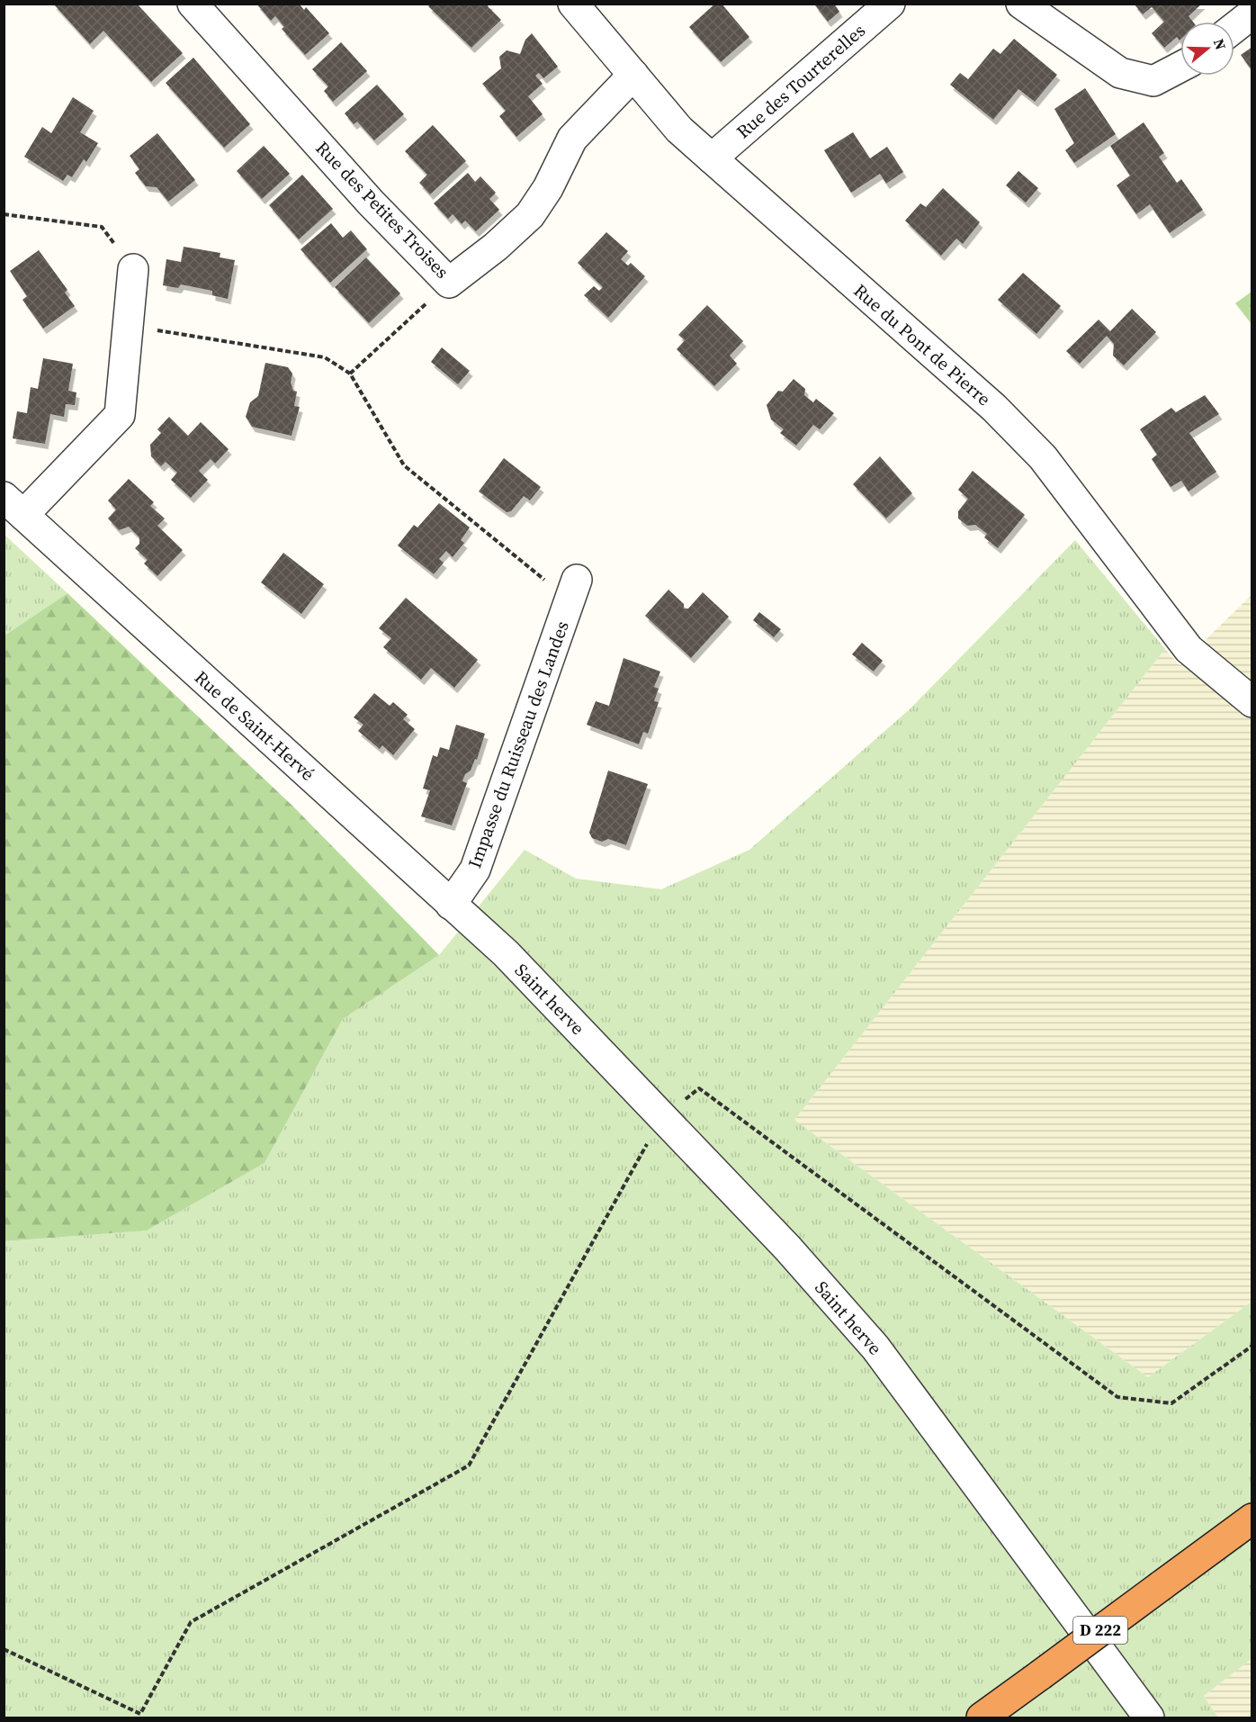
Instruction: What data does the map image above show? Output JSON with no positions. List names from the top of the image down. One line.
{"streets":{"highway":["D 222"],"street":["Rue des Tourterelles","Rue des Petites Troises","Rue du Pont de Pierre","Rue de Saint-Hervé","Impasse du Ruisseau des Landes","Saint herve"]},"crossings":[["Rue des Tourterelles","Rue du Pont de Pierre"],["Rue des Petites Troises","Rue du Pont de Pierre"],["Rue de Saint-Hervé","Impasse du Ruisseau des Landes"],["Rue de Saint-Hervé","Saint herve"]],"north":"right"}
